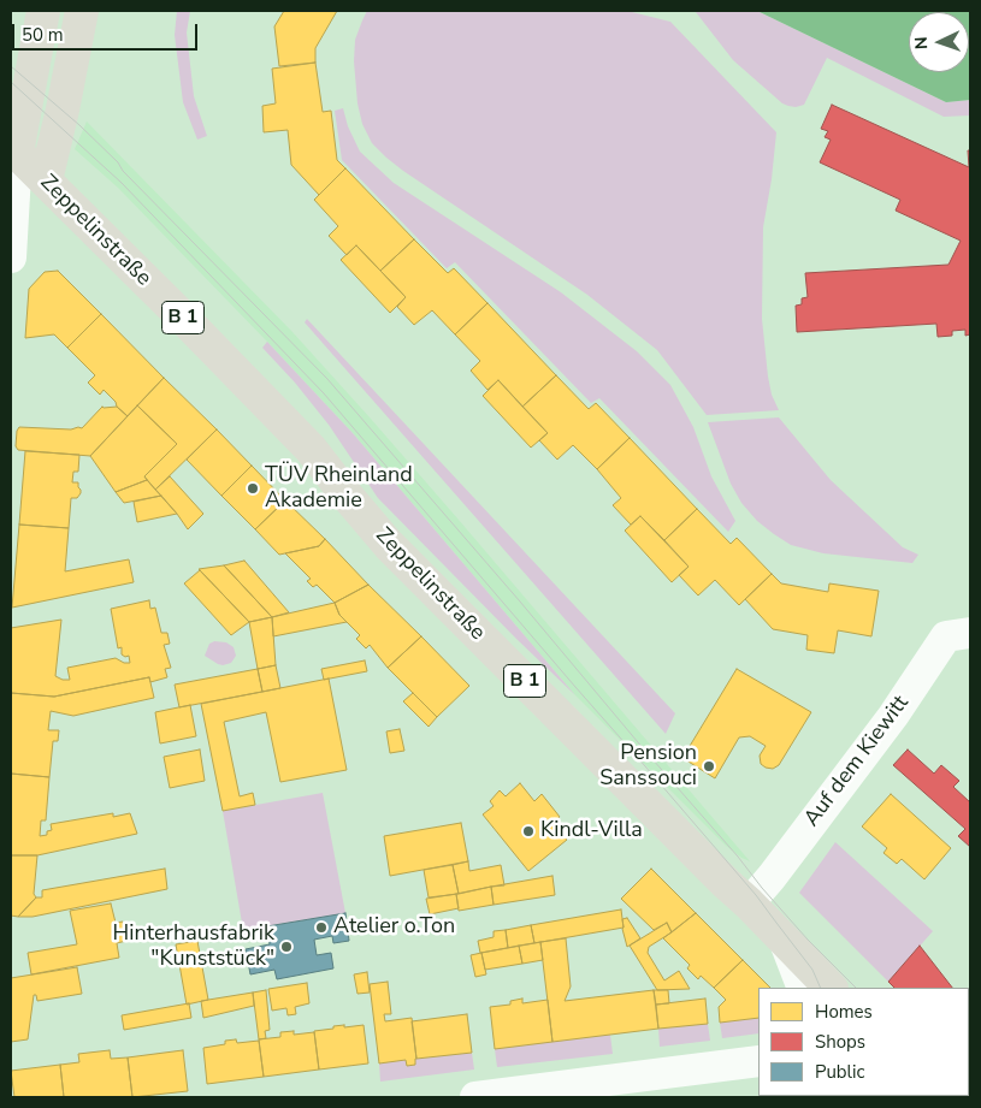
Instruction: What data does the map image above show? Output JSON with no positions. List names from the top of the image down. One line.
{"streets":{"main road":["Zeppelinstraße","B 1"],"street":["Auf dem Kiewitt"]},"crossings":[["Zeppelinstraße","Auf dem Kiewitt"]],"places":["TÜV Rheinland Akademie","Pension Sanssouci","Kindl-Villa","Atelier o.Ton","Hinterhausfabrik \"Kunststück\""],"legend":["Homes","Shops","Public"],"scale_bar":"50 m","north":"left"}
